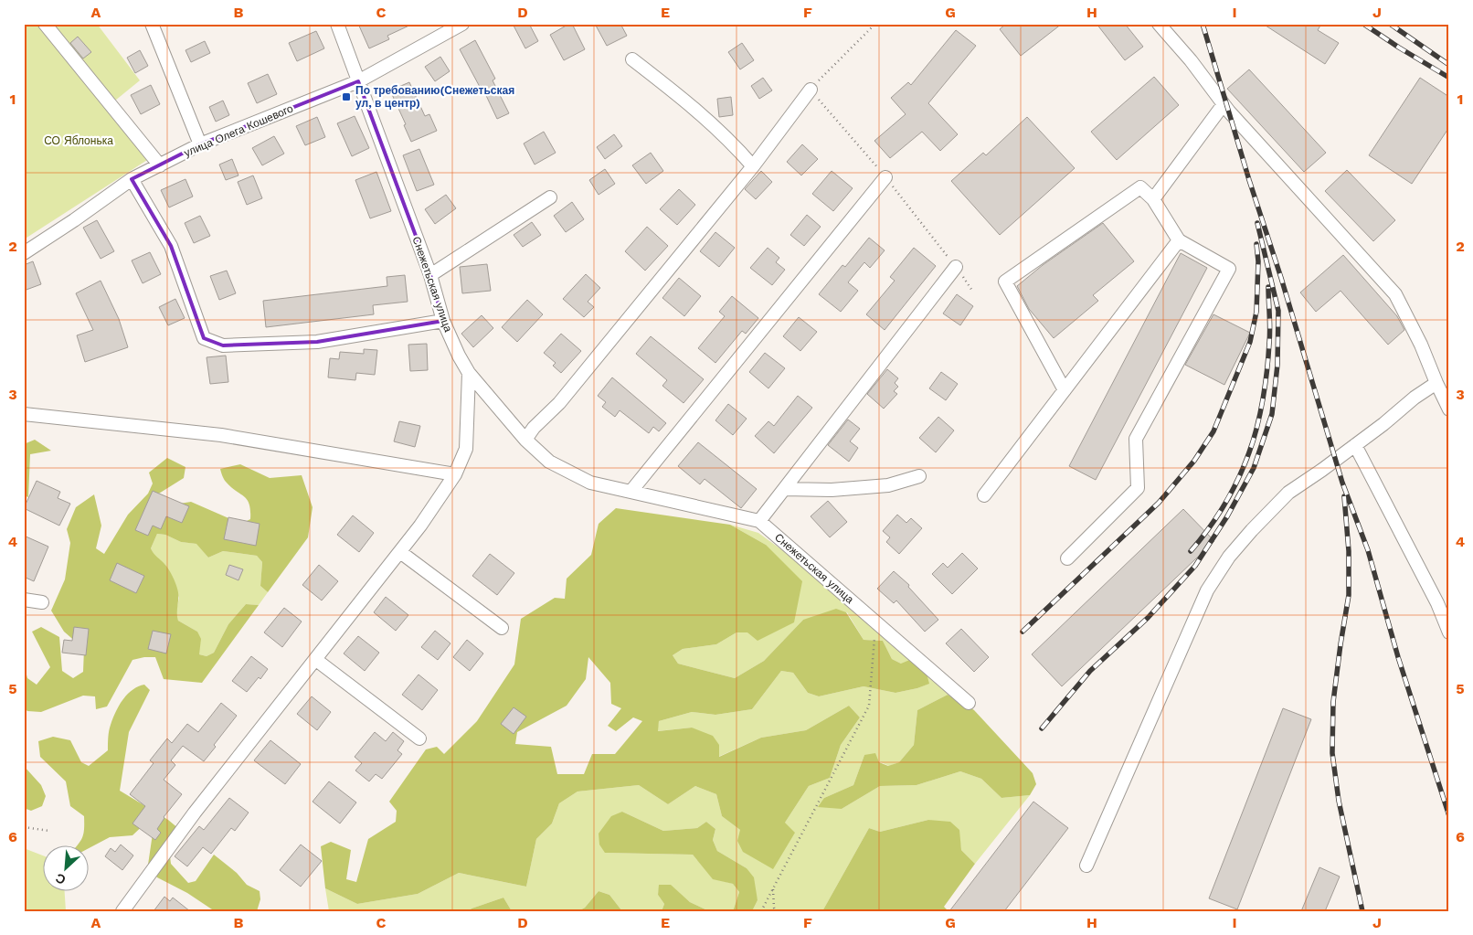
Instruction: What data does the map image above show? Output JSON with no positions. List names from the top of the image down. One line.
{"streets":{"street":["улица Олега Кошевого","Снежетьская улица"]},"crossings":[["улица Олега Кошевого","Снежетьская улица"]],"parks":["СО Яблонька"],"places":{"transit":["По требованию(Снежетьская ул, в центр)"]},"north":"bottom left","grid":{"columns":["A","B","C","D","E","F","G","H","I","J"],"rows":["1","2","3","4","5","6"]}}
